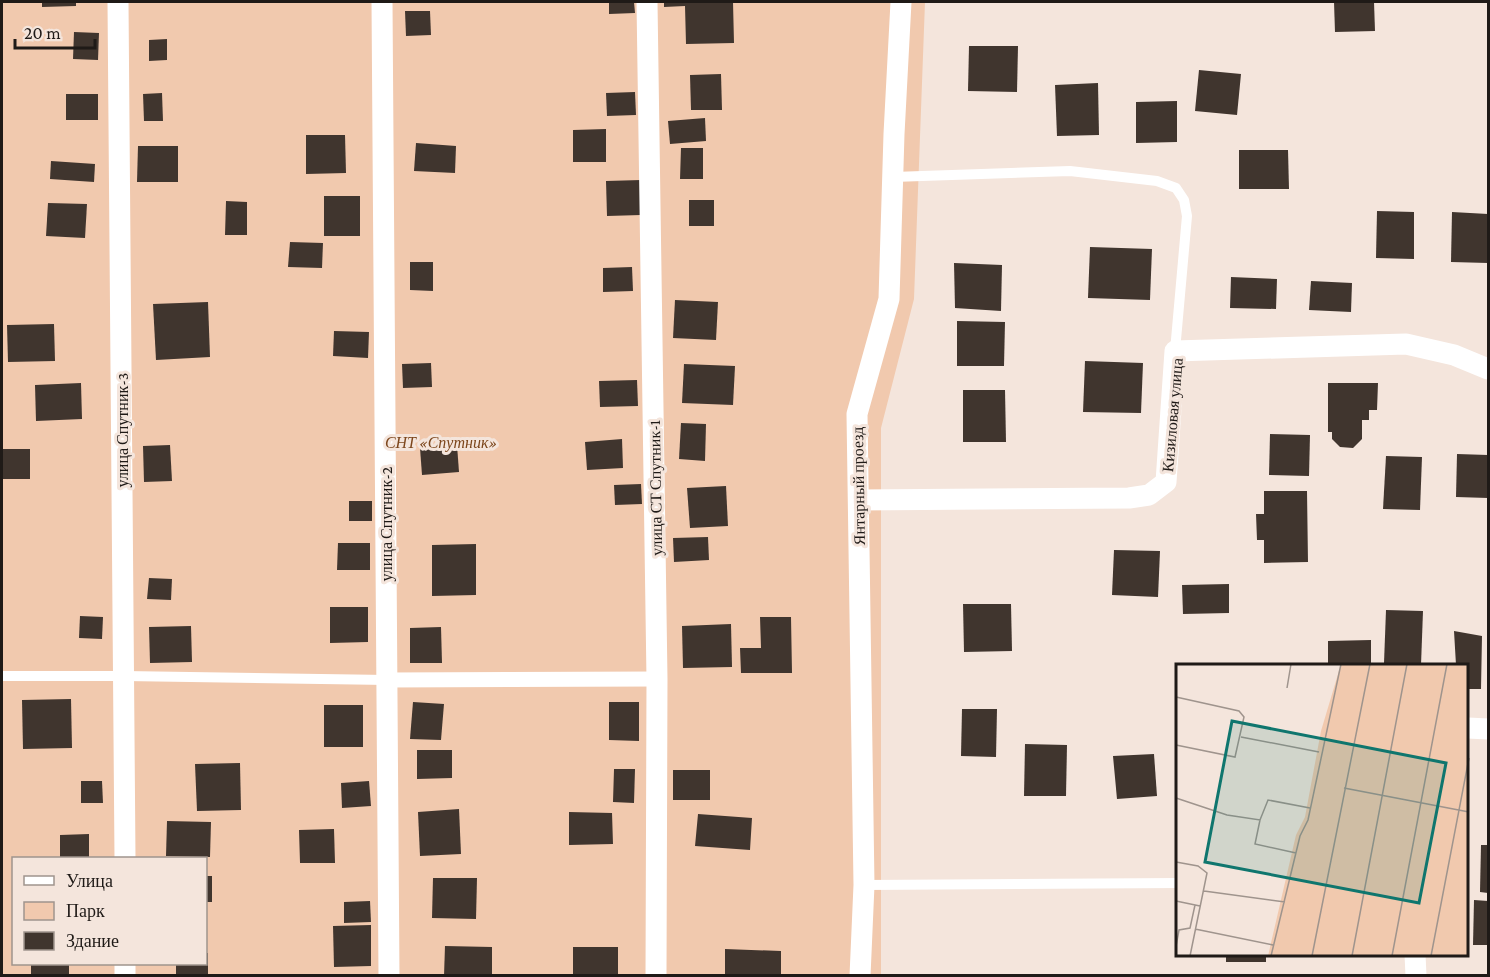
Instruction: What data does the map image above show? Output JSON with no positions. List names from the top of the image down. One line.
{"streets":{"street":["Кизиловая улица","улица Спутник-3","Янтарный проезд","улица СТ Спутник-1","улица Спутник-2"]},"crossings":[["Кизиловая улица","Янтарный проезд"]],"parks":["СНТ «Спутник»"],"legend":["Улица","Парк","Здание"],"scale_bar":"20 m"}
